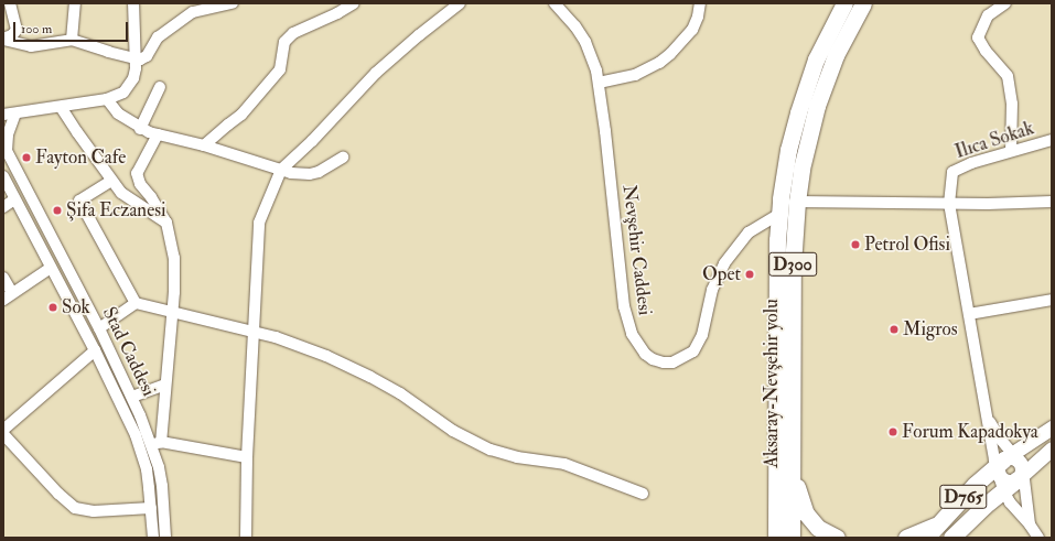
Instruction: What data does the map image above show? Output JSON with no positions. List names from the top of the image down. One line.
{"streets":{"highway":["D300","Aksaray-Nevşehir yolu","D765"],"street":["Ilıca Sokak","Nevşehir Caddesi","Stad Caddesi"]},"crossings":[["Nevşehir Caddesi","Aksaray-Nevşehir yolu"]],"places":["Fayton Cafe","Şifa Eczanesi","Petrol Ofisi","Opet","Sok","Migros","Forum Kapadokya"],"scale_bar":"100 m"}
